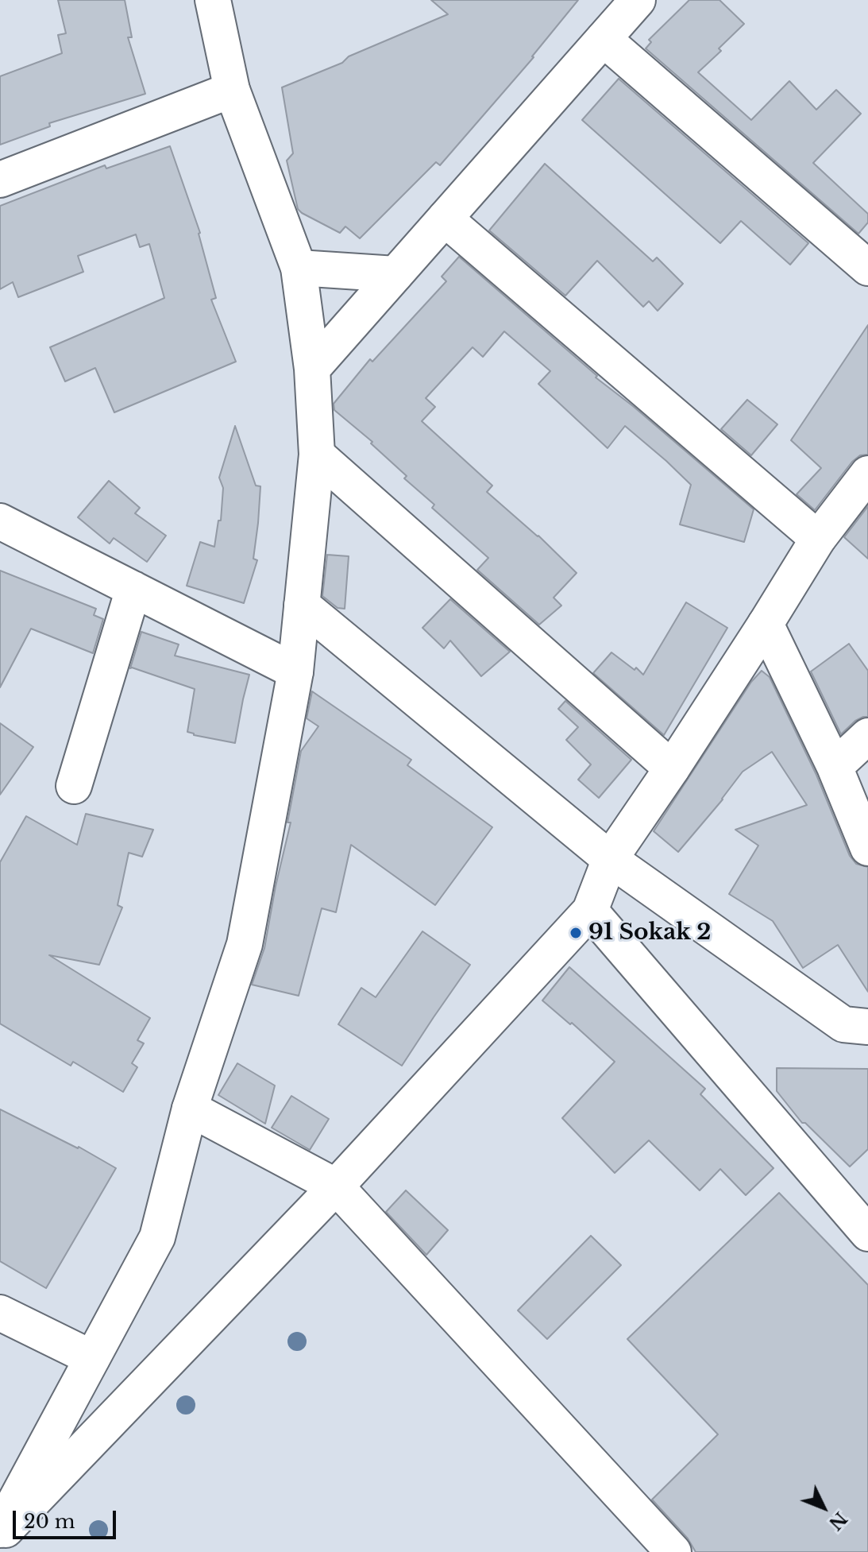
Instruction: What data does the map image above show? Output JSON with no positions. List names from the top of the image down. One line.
{"places":["91 Sokak 2"],"scale_bar":"20 m","north":"bottom right"}
